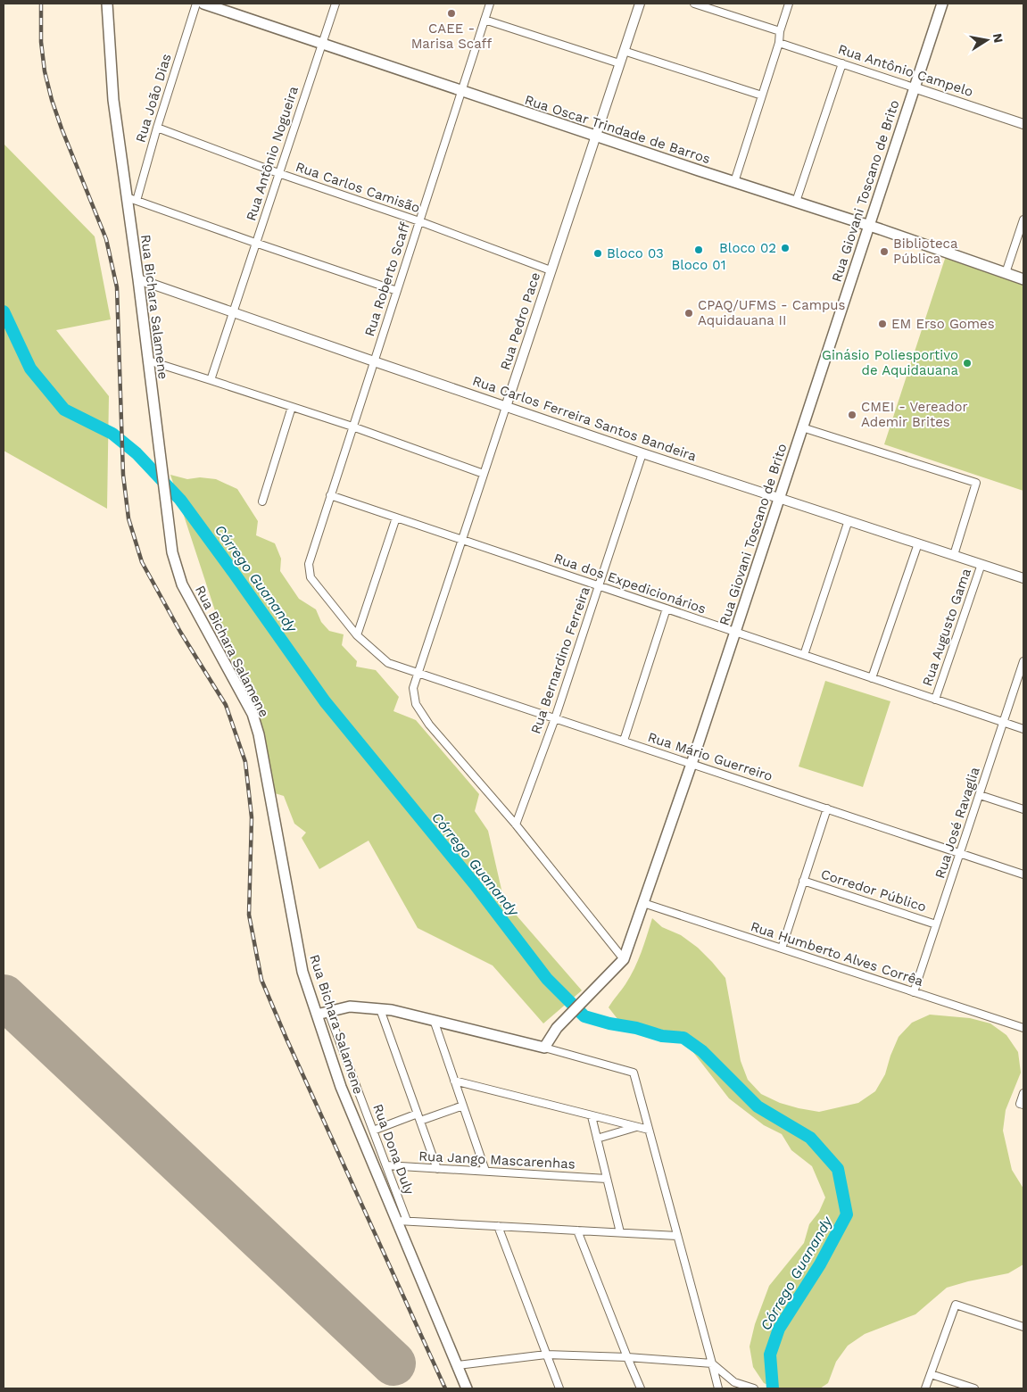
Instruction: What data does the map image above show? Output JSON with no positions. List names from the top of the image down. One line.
{"streets":{"main road":["Rua Oscar Trindade de Barros","Rua Giovani Toscano de Brito","Rua Bichara Salamene"],"street":["Rua Antônio Campelo","Rua João Dias","Rua Antônio Nogueira","Rua Carlos Camisão","Rua Roberto Scaff","Rua Pedro Pace","Rua Carlos Ferreira Santos Bandeira","Rua dos Expedicionários","Rua Augusto Gama","Rua Bernardino Ferreira","Rua Mário Guerreiro","Rua José Ravaglia","Corredor Público","Rua Humberto Alves Corrêa","Rua Dona Duly","Rua Jango Mascarenhas"]},"crossings":[["Rua Antônio Campelo","Rua Giovani Toscano de Brito"],["Rua João Dias","Rua Carlos Camisão"],["Rua João Dias","Rua Bichara Salamene"],["Rua Oscar Trindade de Barros","Rua Antônio Nogueira"],["Rua Oscar Trindade de Barros","Rua Giovani Toscano de Brito"],["Rua Oscar Trindade de Barros","Rua Roberto Scaff"],["Rua Oscar Trindade de Barros","Rua Pedro Pace"],["Rua Antônio Nogueira","Rua Carlos Camisão"],["Rua Antônio Nogueira","Rua Carlos Ferreira Santos Bandeira"],["Rua Carlos Camisão","Rua Roberto Scaff"],["Rua Carlos Camisão","Rua Pedro Pace"],["Rua Giovani Toscano de Brito","Rua Pedro Pace"],["Rua Giovani Toscano de Brito","Rua Carlos Ferreira Santos Bandeira"],["Rua Giovani Toscano de Brito","Rua dos Expedicionários"],["Rua Giovani Toscano de Brito","Rua Mário Guerreiro"],["Rua Giovani Toscano de Brito","Rua Humberto Alves Corrêa"],["Rua Roberto Scaff","Rua Carlos Ferreira Santos Bandeira"],["Rua Roberto Scaff","Rua dos Expedicionários"],["Rua Roberto Scaff","Rua Mário Guerreiro"],["Rua Bichara Salamene","Rua Carlos Ferreira Santos Bandeira"],["Rua Bichara Salamene","Rua Dona Duly"],["Rua Pedro Pace","Rua Carlos Ferreira Santos Bandeira"],["Rua Pedro Pace","Rua dos Expedicionários"],["Rua Pedro Pace","Rua Bernardino Ferreira"],["Rua Pedro Pace","Rua Mário Guerreiro"],["Rua Carlos Ferreira Santos Bandeira","Rua Augusto Gama"],["Rua Carlos Ferreira Santos Bandeira","Rua Bernardino Ferreira"],["Rua dos Expedicionários","Rua Augusto Gama"],["Rua dos Expedicionários","Rua Bernardino Ferreira"],["Rua dos Expedicionários","Rua José Ravaglia"],["Rua Bernardino Ferreira","Rua Mário Guerreiro"],["Rua Mário Guerreiro","Rua José Ravaglia"],["Rua José Ravaglia","Corredor Público"],["Rua José Ravaglia","Rua Humberto Alves Corrêa"],["Rua Dona Duly","Rua Jango Mascarenhas"]],"water":["Córrego Guanandy"],"places":["CAEE - Marisa Scaff","Bloco 02","Bloco 01","Biblioteca Pública","Bloco 03","CPAQ/UFMS - Campus Aquidauana II","EM Erso Gomes","Ginásio Poliesportivo de Aquidauana","CMEI - Vereador Ademir Brites"],"north":"right"}
